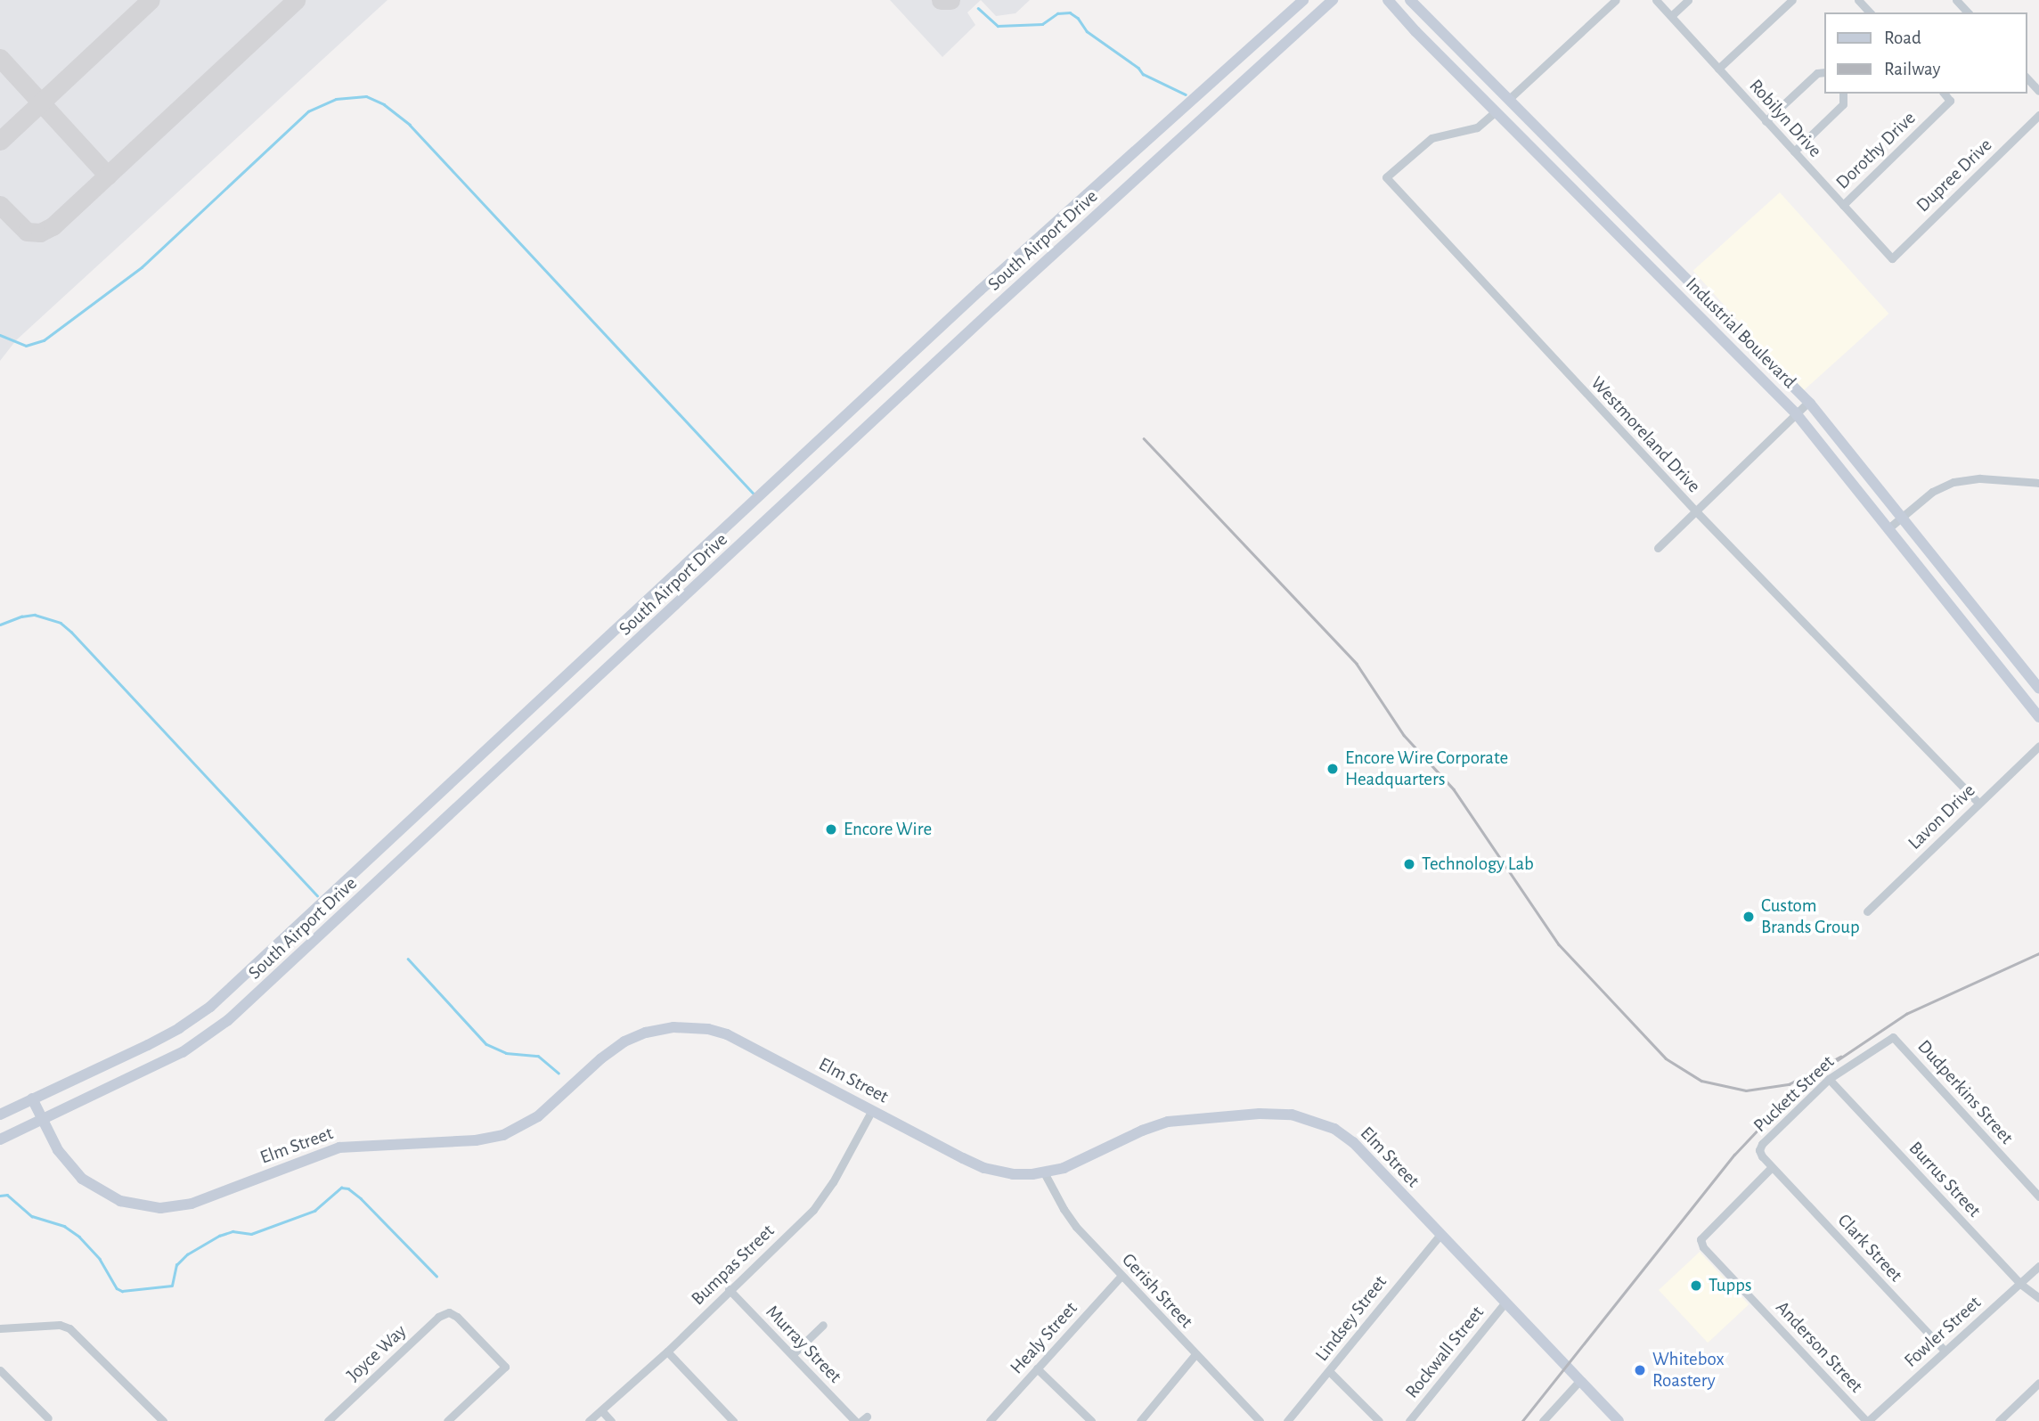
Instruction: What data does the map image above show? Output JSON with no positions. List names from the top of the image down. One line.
{"streets":{"main road":["South Airport Drive","Industrial Boulevard","Elm Street"],"street":["Robilyn Drive","Dorothy Drive","Dupree Drive","Westmoreland Drive","Lavon Drive","Dudperkins Street","Puckett Street","Burrus Street","Clark Street","Bumpas Street","Gerish Street","Lindsey Street","Fowler Street","Healy Street","Murray Street","Anderson Street","Rockwall Street","Joyce Way"]},"crossings":[["Robilyn Drive","Dorothy Drive"],["Robilyn Drive","Dupree Drive"],["South Airport Drive","Elm Street"],["Industrial Boulevard","Westmoreland Drive"],["Westmoreland Drive","Lavon Drive"],["Elm Street","Bumpas Street"],["Elm Street","Gerish Street"],["Elm Street","Lindsey Street"],["Elm Street","Rockwall Street"],["Dudperkins Street","Puckett Street"],["Puckett Street","Burrus Street"],["Puckett Street","Clark Street"],["Puckett Street","Anderson Street"],["Burrus Street","Fowler Street"],["Clark Street","Fowler Street"],["Clark Street","Anderson Street"],["Bumpas Street","Murray Street"],["Gerish Street","Healy Street"],["Fowler Street","Anderson Street"]],"places":["Encore Wire Corporate Headquarters","Encore Wire","Technology Lab","Custom Brands Group","Tupps","Whitebox Roastery"],"legend":["Road","Railway"]}
